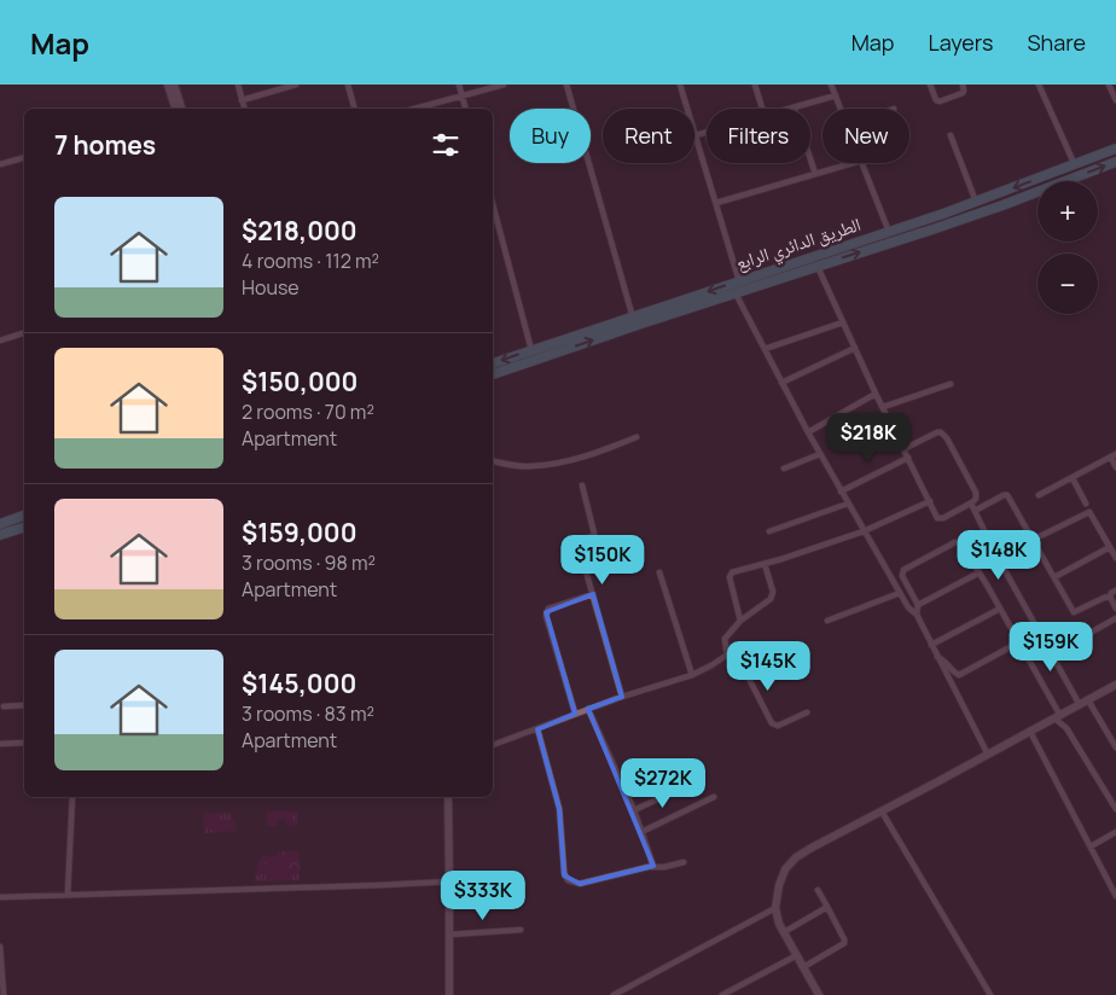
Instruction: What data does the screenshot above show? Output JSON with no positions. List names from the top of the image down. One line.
{"streets":{"main road":["الطريق الدائري الرابع"]},"page":{"header":"Map","nav":["Map","Layers","Share"],"chip":["Buy","Rent","Filters","New"],"heading":"7 homes","map_buttons":["+","−"],"list":[{"name":"$218,000","note":"4 rooms · 112 m² · House"},{"name":"$150,000","note":"2 rooms · 70 m² · Apartment"},{"name":"$159,000","note":"3 rooms · 98 m² · Apartment"},{"name":"$145,000","note":"3 rooms · 83 m² · Apartment"}],"price":["$218K","$148K","$150K","$159K","$145K","$272K","$333K"]}}
